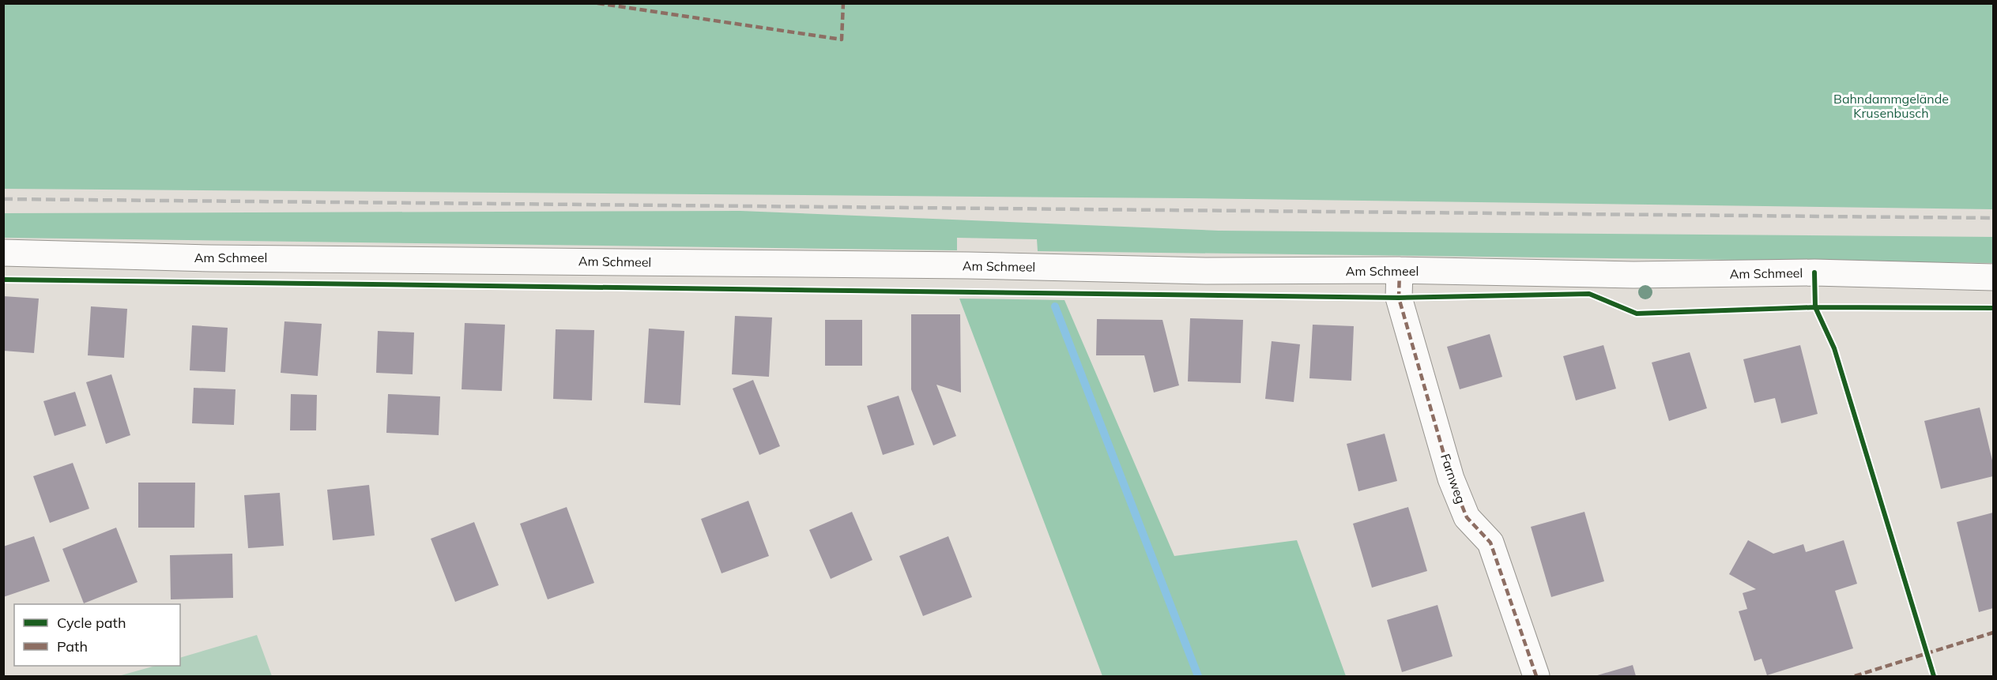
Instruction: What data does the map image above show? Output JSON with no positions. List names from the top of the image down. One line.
{"streets":{"street":["Am Schmeel","Farnweg"]},"crossings":[["Am Schmeel","Farnweg"]],"parks":["Bahndammgelände Krusenbusch"],"legend":["Cycle path","Path"]}
